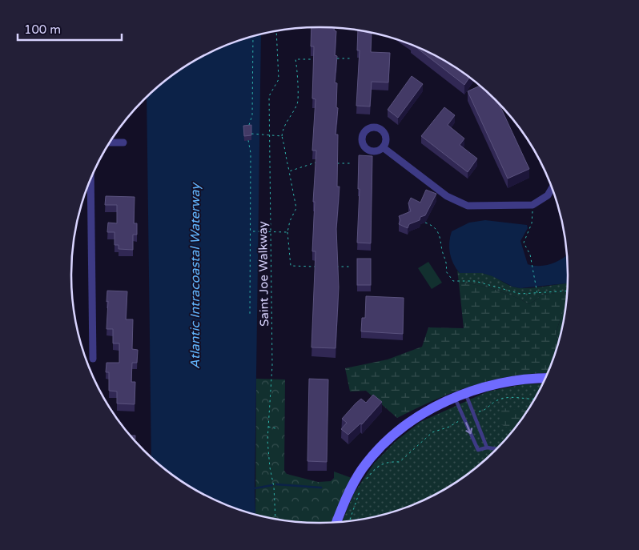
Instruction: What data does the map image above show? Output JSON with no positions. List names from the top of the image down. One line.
{"streets":{"path":["Saint Joe Walkway"]},"water":["Atlantic Intracoastal Waterway"],"scale_bar":"100 m"}
